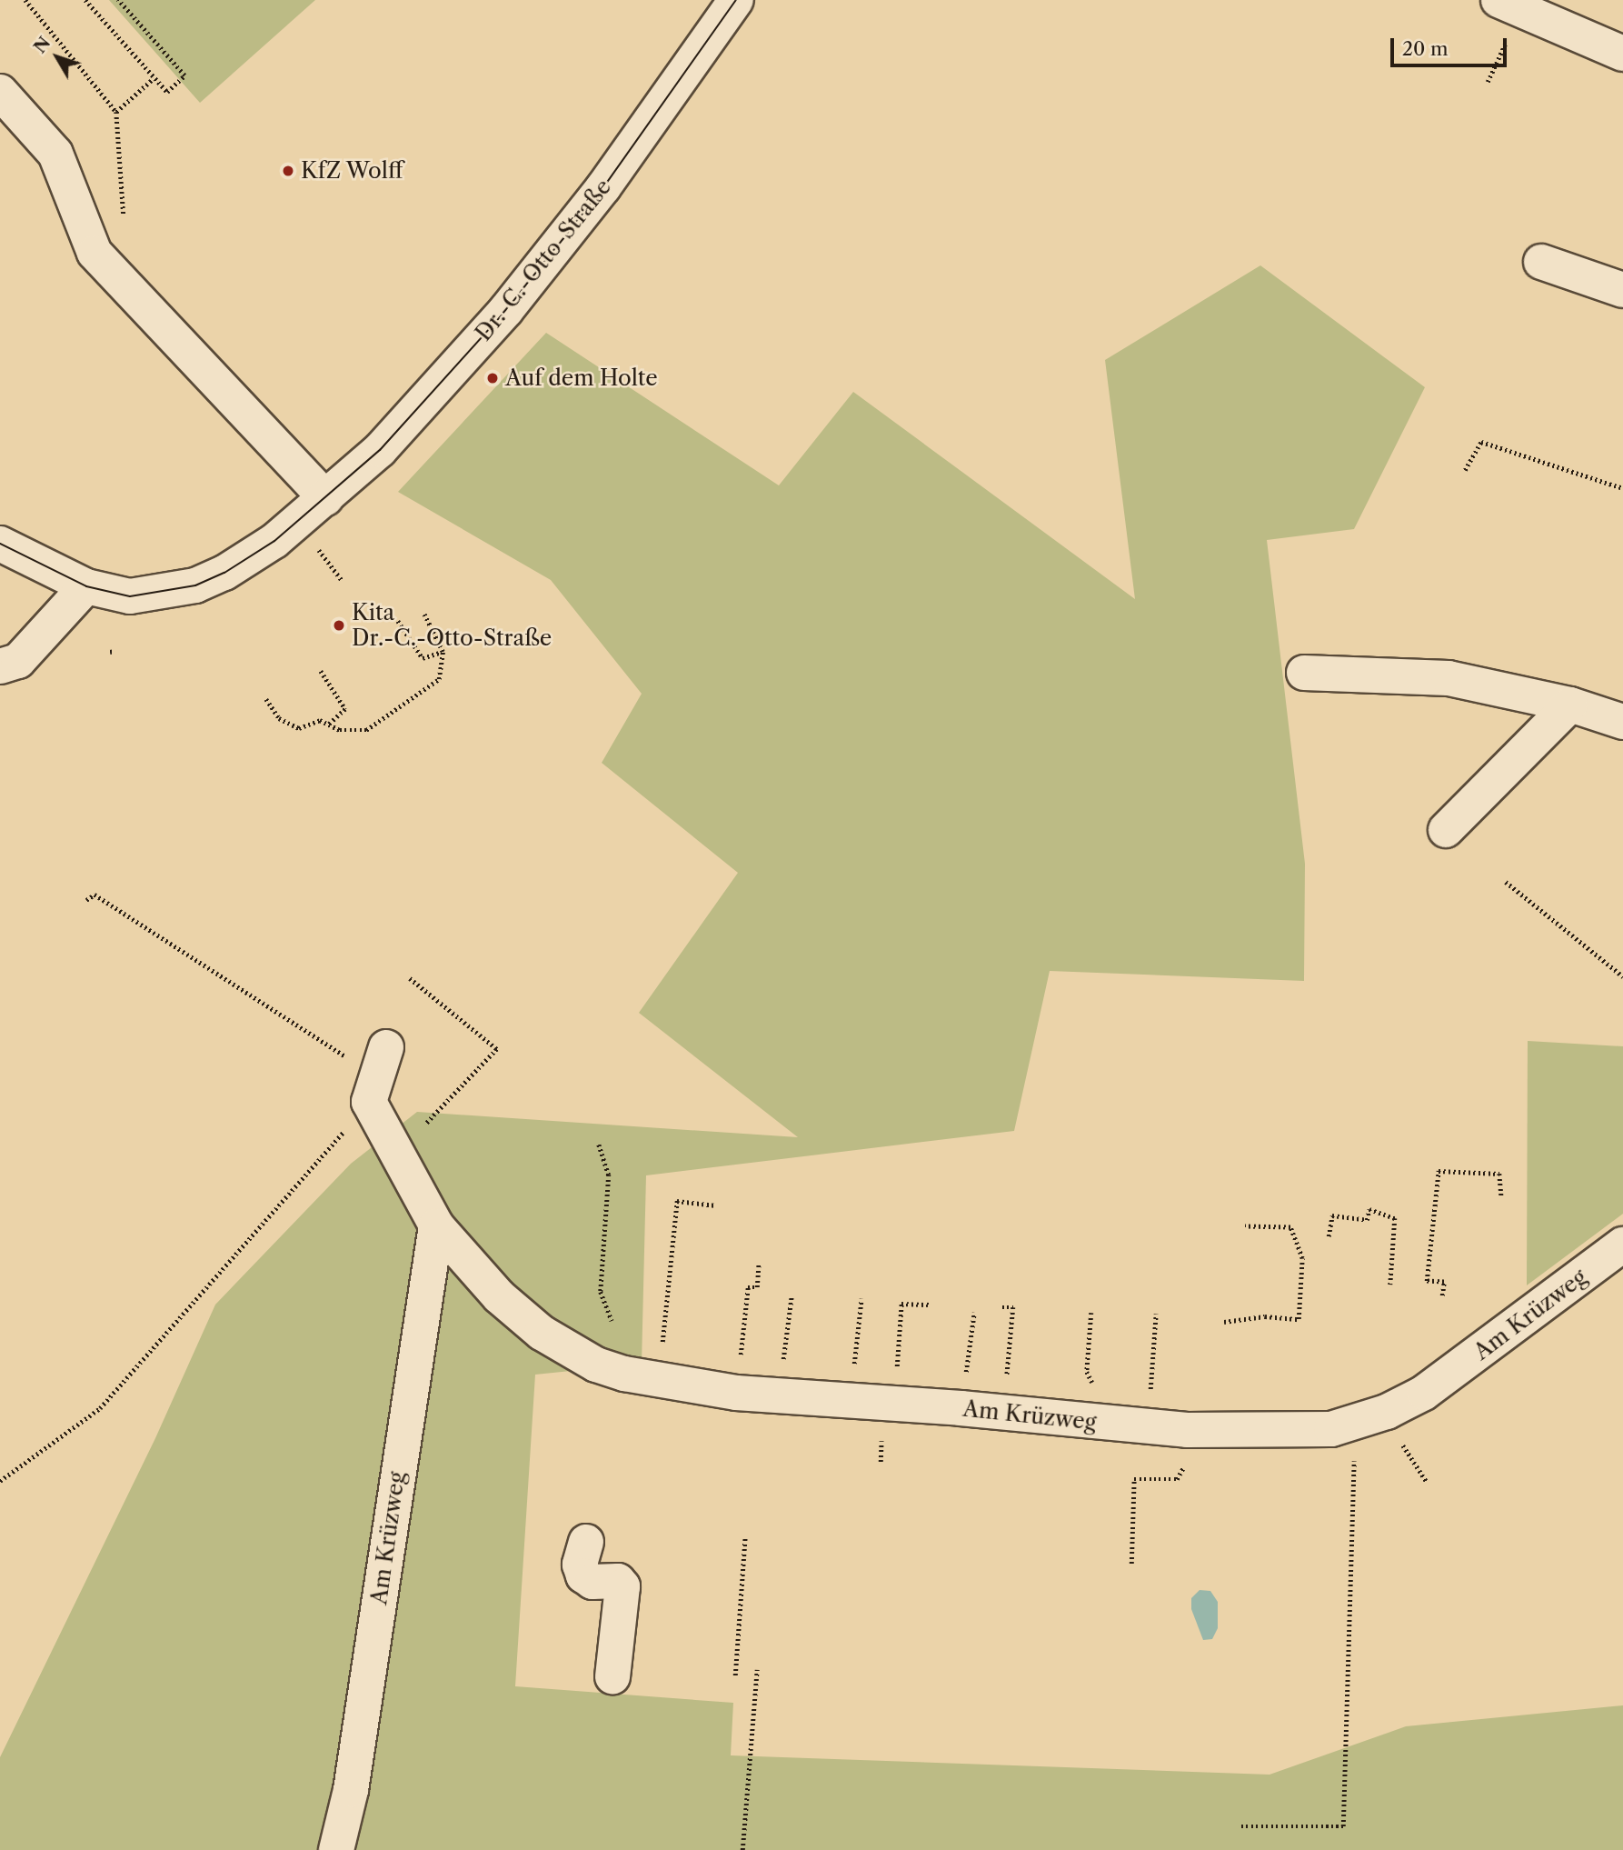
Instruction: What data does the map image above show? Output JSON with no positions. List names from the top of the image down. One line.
{"streets":{"street":["Dr.-C.-Otto-Straße","Am Krüzweg"]},"places":["KfZ Wolff","Auf dem Holte","Kita Dr.-C.-Otto-Straße"],"scale_bar":"20 m","north":"top left"}
